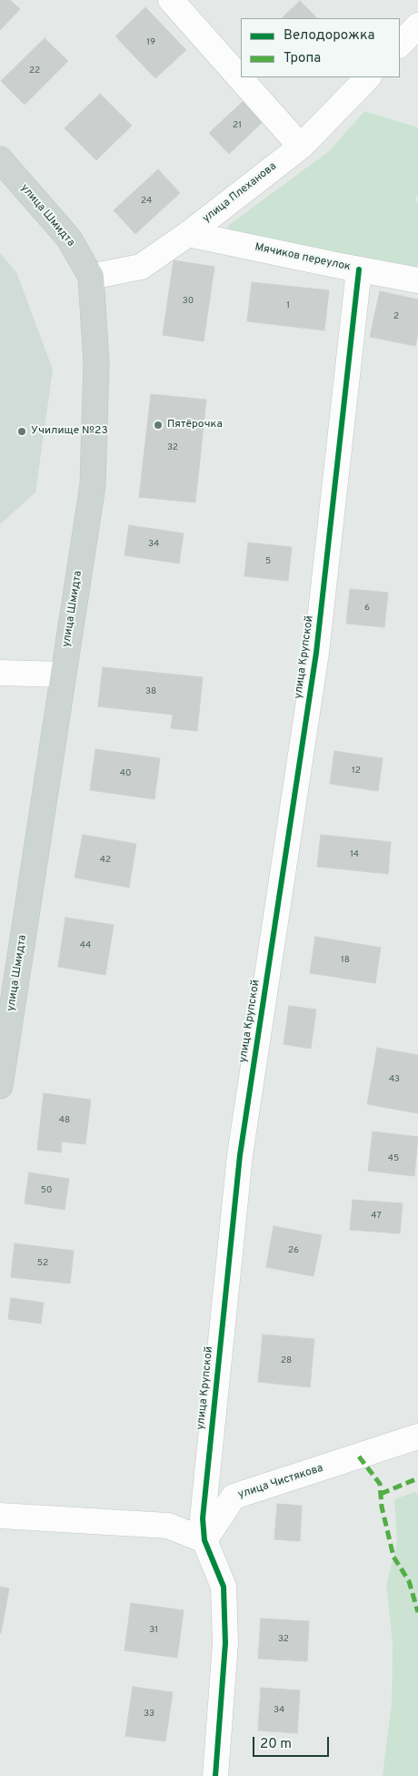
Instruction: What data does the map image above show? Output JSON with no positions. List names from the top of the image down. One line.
{"streets":{"main road":["улица Шмидта"],"street":["улица Плеханова","Мячиков переулок","улица Крупской","улица Чистякова"]},"crossings":[["улица Плеханова","улица Шмидта"],["улица Плеханова","Мячиков переулок"],["Мячиков переулок","улица Крупской"],["улица Крупской","улица Чистякова"]],"places":["Пятёрочка","Училище №23"],"house_numbers":["19","22","21","24","30","1","2","32","34","5","6","38","12","40","14","42","44","18","43","48","45","50","47","26","52","28","31","32","34","33"],"legend":["Велодорожка","Тропа"],"scale_bar":"20 m"}
